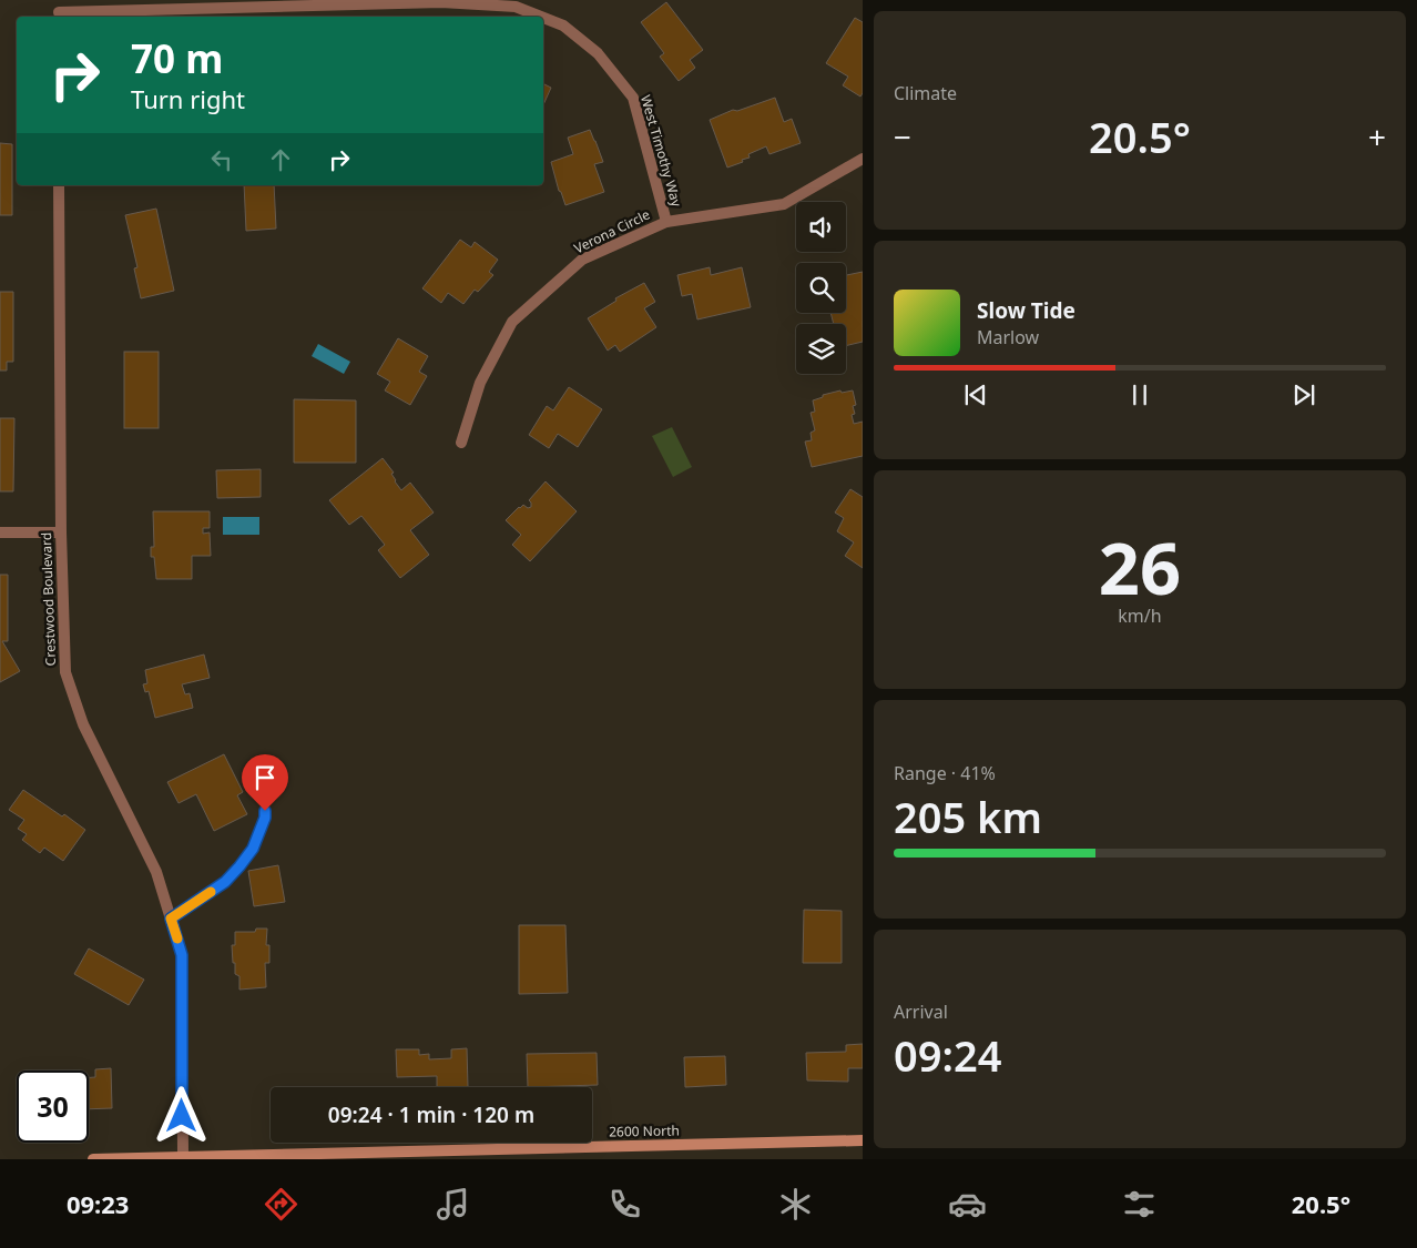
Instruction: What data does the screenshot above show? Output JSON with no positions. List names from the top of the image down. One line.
{"streets":{"street":["West Timothy Way","Verona Circle","Crestwood Boulevard","2600 North"]},"crossings":[["West Timothy Way","Verona Circle"],["Crestwood Boulevard","2600 North"]],"page":{"tile":["Climate",["26","km/h"],["Range · 41%","205 km"],["Arrival","09:24"]],"turn":["70 m","Turn right"],"heat":["−","20.5°","+"],"song":["Slow Tide","Marlow"],"limit":"30","trip":"09:24 · 1 min · 120 m","tabs":["09:23","20.5°"]}}
